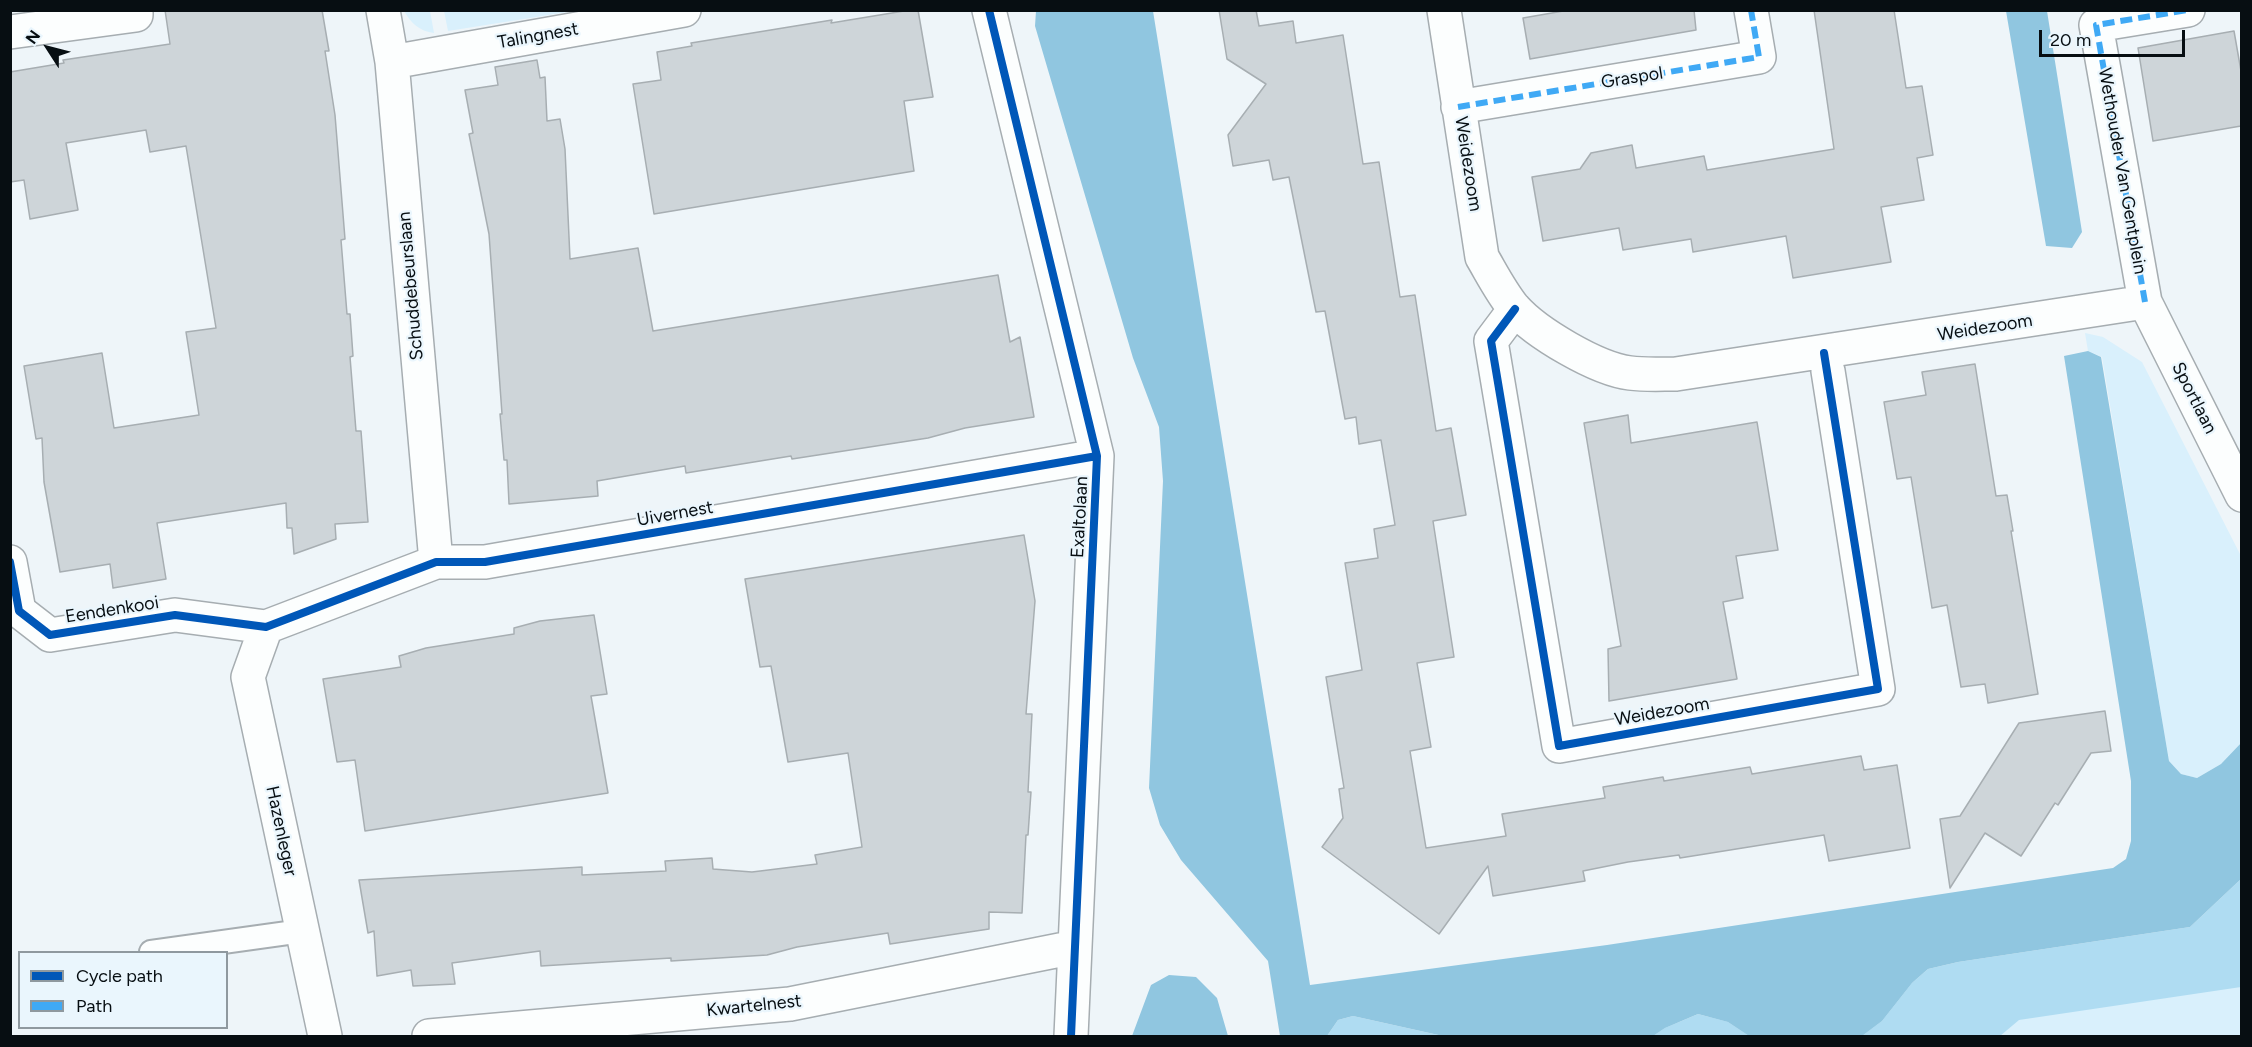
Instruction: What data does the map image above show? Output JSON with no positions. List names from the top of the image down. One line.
{"streets":{"street":["Talingnest","Graspol","Weidezoom","Wethouder Van Gentplein","Schuddebeurslaan","Sportlaan","Uivernest","Exaltolaan","Eendenkooi","Hazenleger","Kwartelnest"]},"crossings":[["Talingnest","Schuddebeurslaan"],["Graspol","Weidezoom"],["Weidezoom","Wethouder Van Gentplein"],["Weidezoom","Sportlaan"],["Wethouder Van Gentplein","Sportlaan"],["Schuddebeurslaan","Uivernest"],["Uivernest","Exaltolaan"],["Uivernest","Eendenkooi"],["Uivernest","Hazenleger"],["Exaltolaan","Kwartelnest"],["Eendenkooi","Hazenleger"]],"legend":["Cycle path","Path"],"scale_bar":"20 m","north":"top left"}
